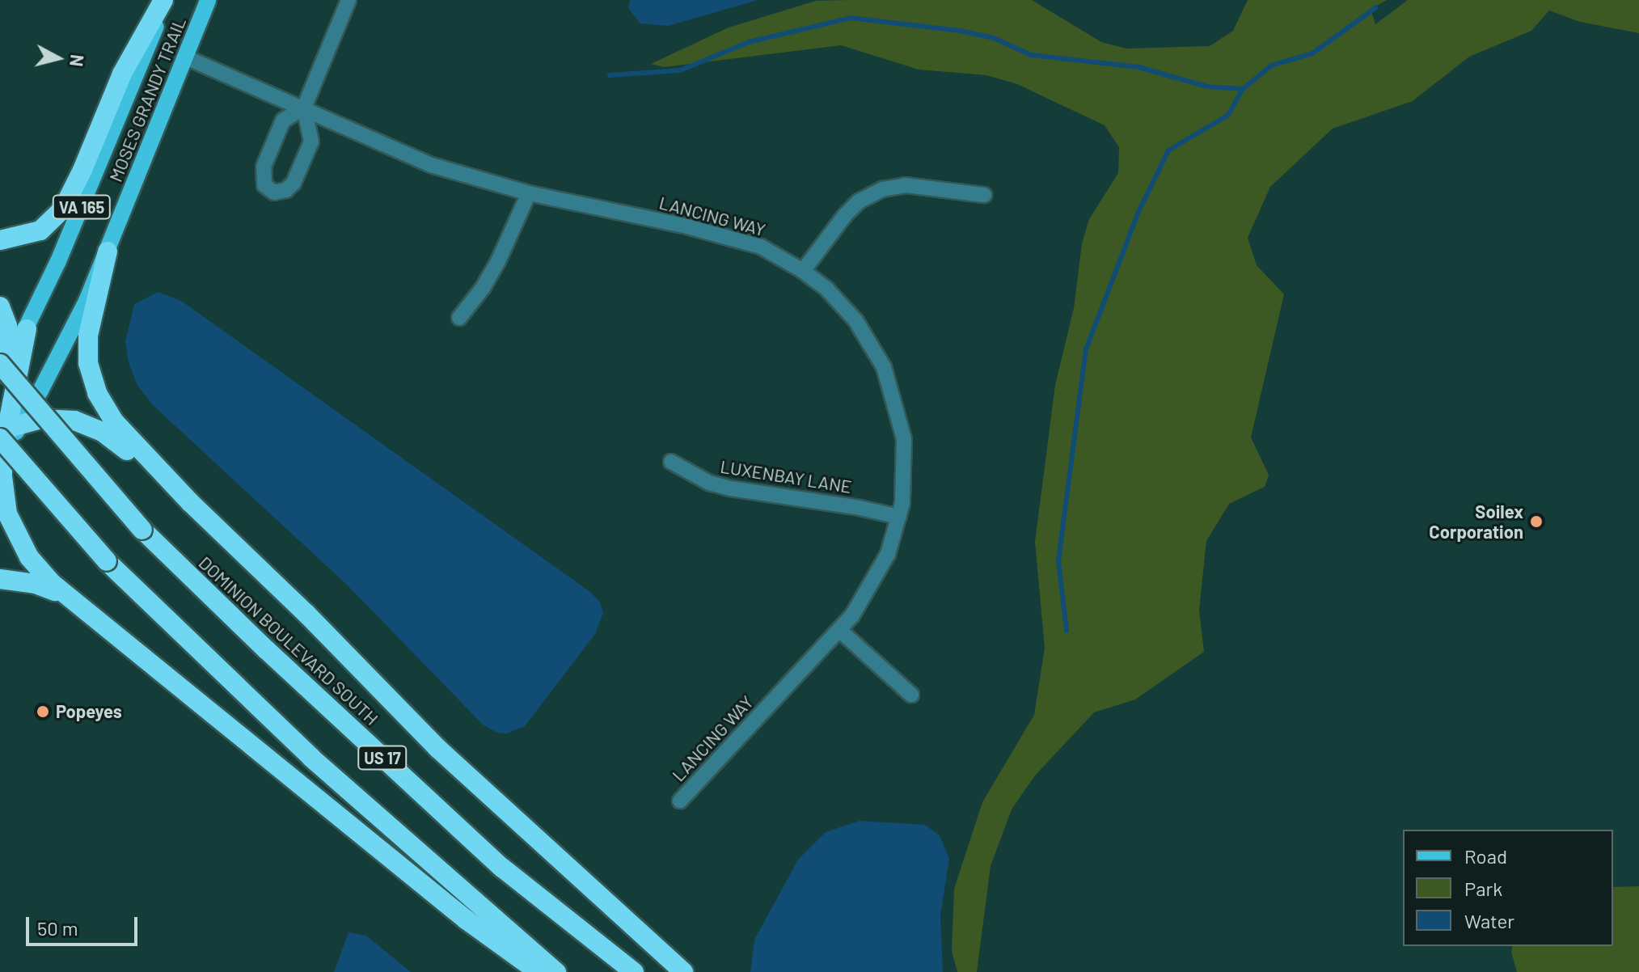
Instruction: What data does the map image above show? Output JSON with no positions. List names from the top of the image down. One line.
{"streets":{"highway":["DOMINION BOULEVARD SOUTH","US 17"],"main road":["MOSES GRANDY TRAIL","VA 165"],"street":["LANCING WAY","LUXENBAY LANE"]},"crossings":[["MOSES GRANDY TRAIL","LANCING WAY"],["MOSES GRANDY TRAIL","DOMINION BOULEVARD SOUTH"],["MOSES GRANDY TRAIL","US 17"],["LANCING WAY","LUXENBAY LANE"]],"places":["Soilex Corporation","Popeyes"],"legend":["Road","Park","Water"],"scale_bar":"50 m","north":"right"}
